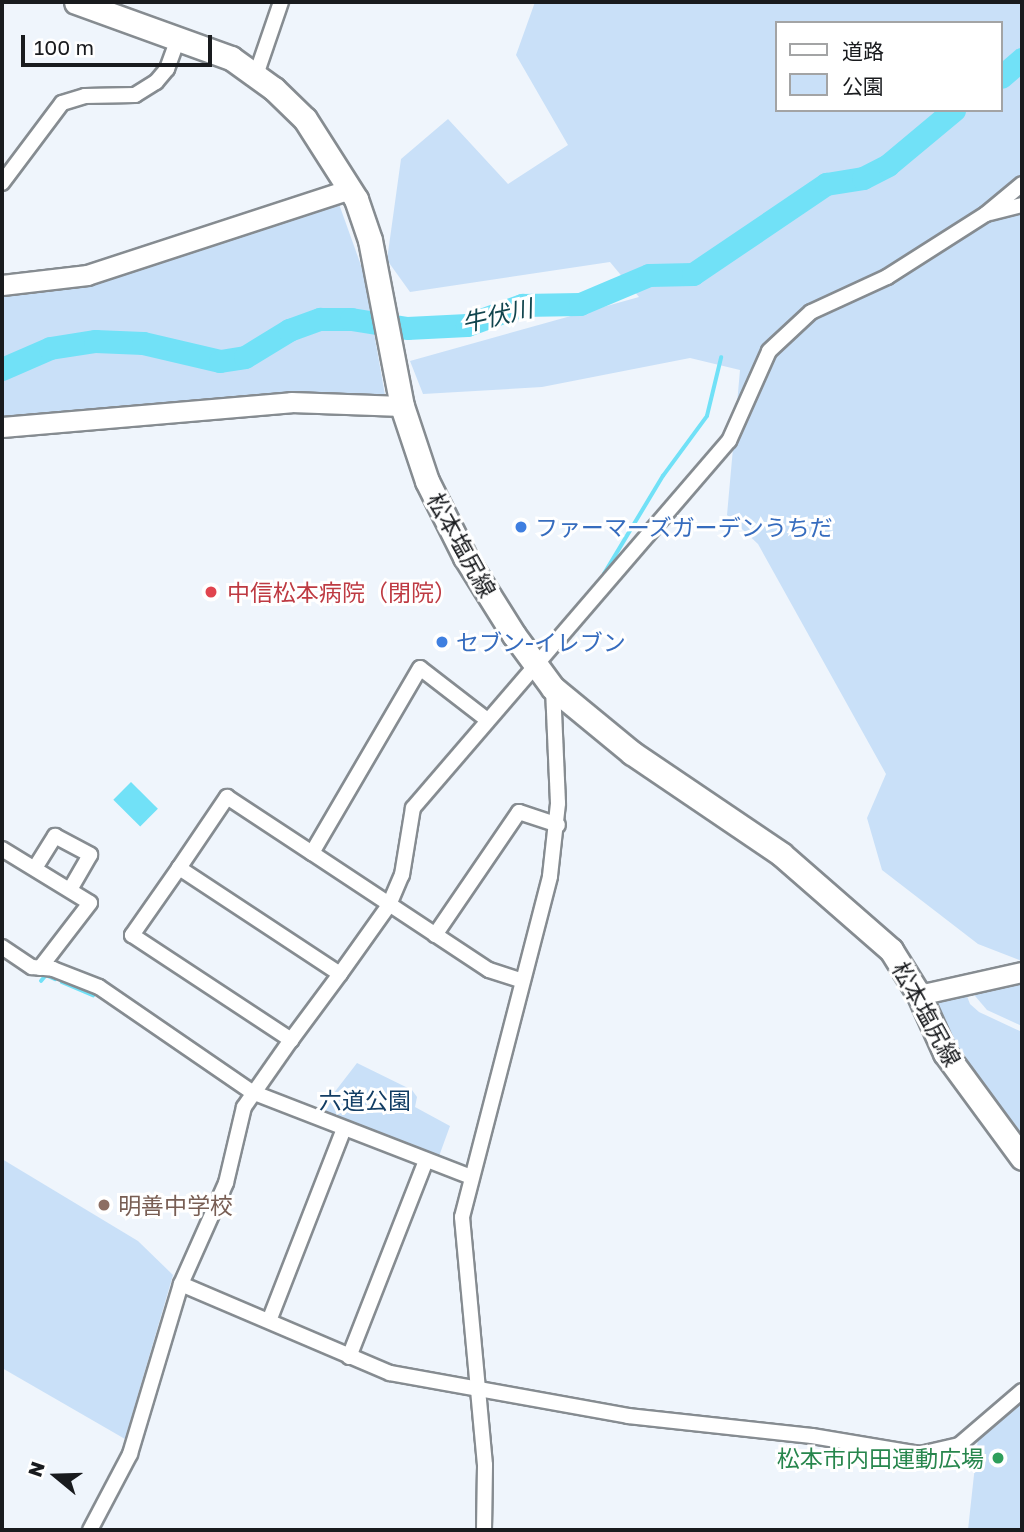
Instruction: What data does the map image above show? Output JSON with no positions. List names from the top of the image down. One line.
{"streets":{"main road":["松本塩尻線"]},"water":["牛伏川"],"parks":["六道公園"],"places":["ファーマーズガーデンうちだ","中信松本病院（閉院）","セブン-イレブン","明善中学校","松本市内田運動広場"],"legend":["道路","公園"],"scale_bar":"100 m","north":"left"}
